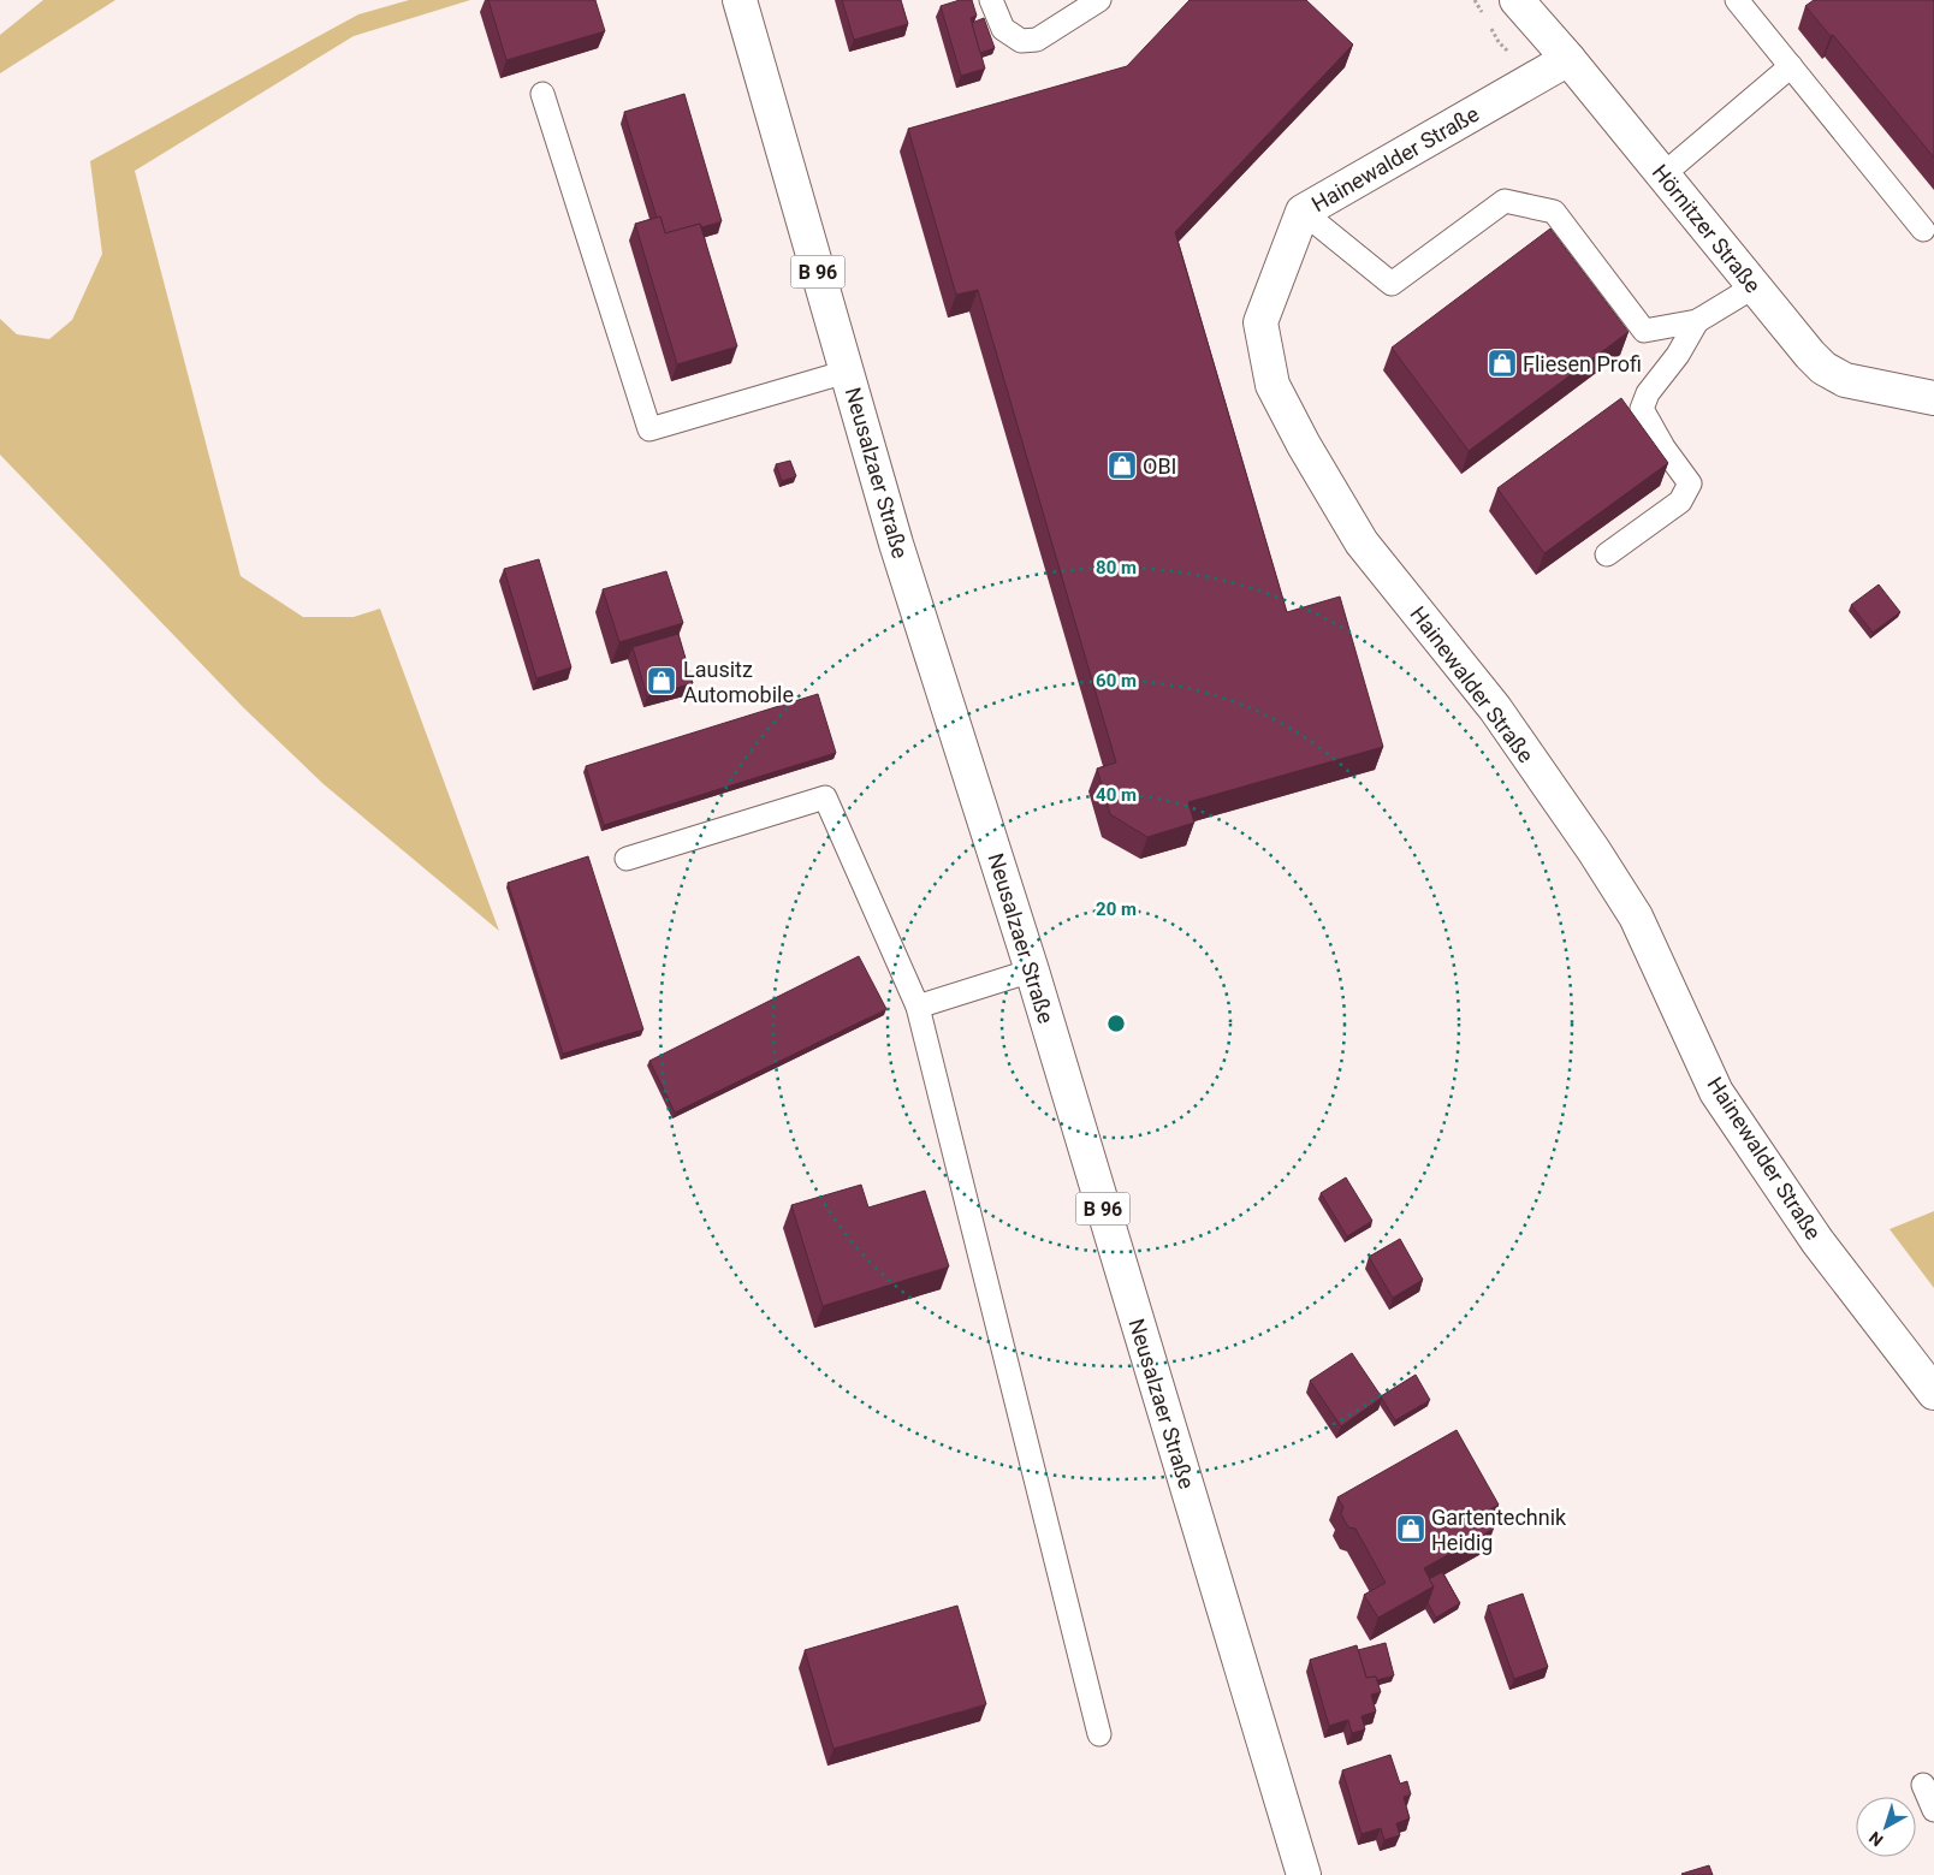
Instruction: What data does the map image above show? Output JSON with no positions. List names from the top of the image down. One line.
{"streets":{"street":["Hainewalder Straße","Hörnitzer Straße","B 96","Neusalzaer Straße"]},"crossings":[["Hainewalder Straße","Hörnitzer Straße"]],"places":{"shop":["Fliesen Profi","OBI","Lausitz Automobile","Gartentechnik Heidig"]},"north":"bottom left","rings":["80 m","60 m","40 m","20 m"]}
